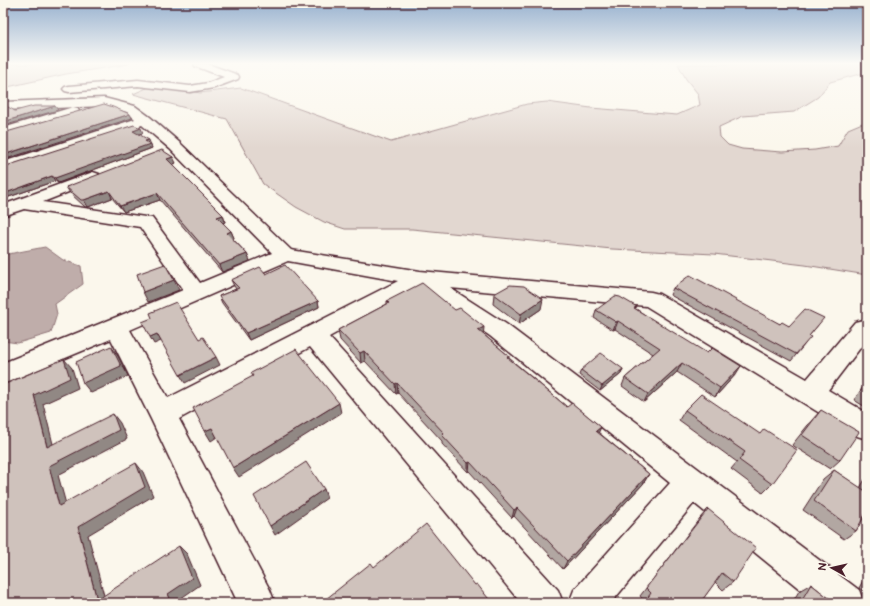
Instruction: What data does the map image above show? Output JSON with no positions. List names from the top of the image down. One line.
{"north":"left"}
